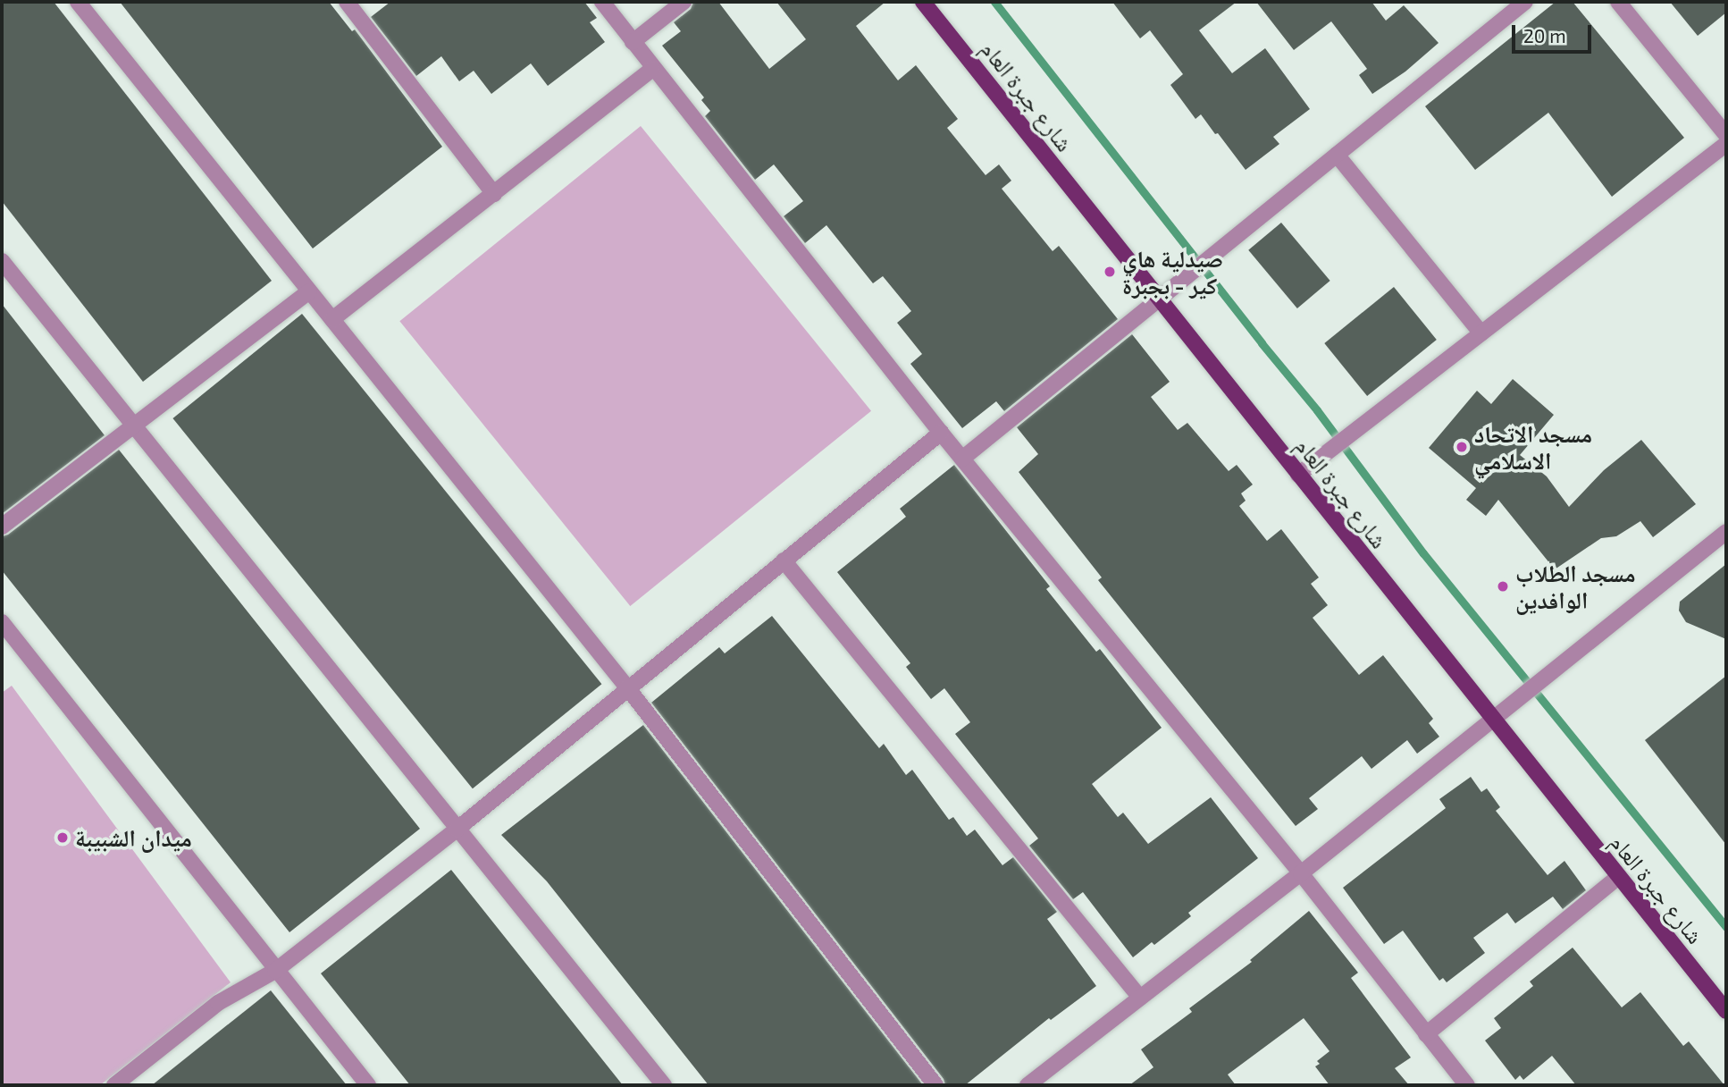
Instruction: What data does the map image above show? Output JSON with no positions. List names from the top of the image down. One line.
{"streets":{"main road":["شارع جبرة العام"]},"places":["صيدلية هاي كير - بجبرة","مسجد الاتحاد الاسلامي","مسجد الطلاب الوافدين","ميدان الشبيبة"],"scale_bar":"20 m"}
